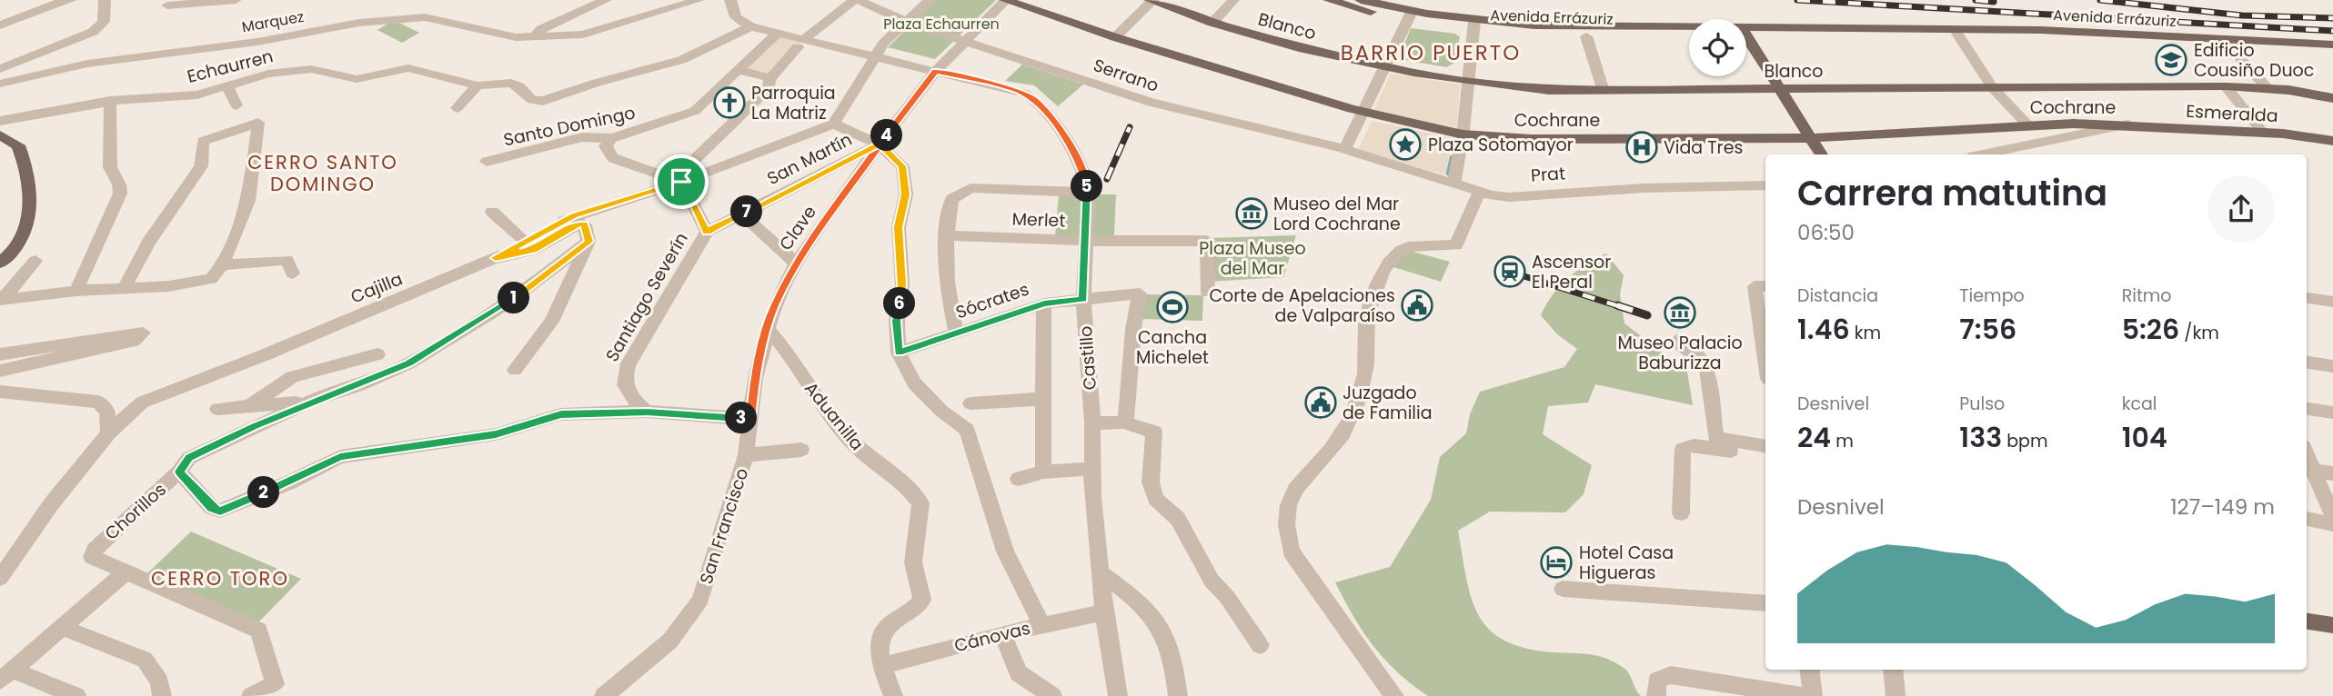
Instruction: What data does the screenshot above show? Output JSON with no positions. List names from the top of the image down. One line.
{"streets":{"main road":["Avenida Errázuriz","Blanco","Cochrane","Esmeralda"],"street":["Marquez","Echaurren","Serrano","Santo Domingo","San Martín","Prat","Merlet","Clave","Cajilla","Santiago Severín","Sócrates","Castillo","Aduanilla","Chorillos","San Francisco","Cánovas"]},"crossings":[["Echaurren","Castillo"],["Serrano","San Martín"],["Serrano","Prat"],["Serrano","Clave"],["Cochrane","Esmeralda"],["Cochrane","Clave"],["Santo Domingo","Castillo"],["San Martín","Clave"],["San Martín","Cajilla"],["San Martín","Santiago Severín"],["San Martín","Castillo"],["Merlet","Castillo"],["Clave","Castillo"],["Clave","Aduanilla"],["Clave","San Francisco"],["Cajilla","Santiago Severín"],["Santiago Severín","Chorillos"],["Sócrates","Castillo"],["Castillo","Cánovas"],["Aduanilla","Cánovas"]],"districts":["BARRIO PUERTO","CERRO SANTO DOMINGO","CERRO TORO"],"parks":["Plaza Echaurren","Plaza Museo del Mar"],"places":{"school or university":["Edificio Cousiño Duoc"],"church":["Parroquia La Matriz"],"place":["Plaza Sotomayor"],"hospital":["Vida Tres"],"museum":["Museo del Mar Lord Cochrane","Museo Palacio Baburizza"],"station":["Ascensor El Peral"],"public building":["Corte de Apelaciones de Valparaíso","Juzgado de Familia"],"sports":["Cancha Michelet"],"hotel":["Hotel Casa Higueras"]},"page":{"pins":["4","5","7","1","6","3","2"],"heading":["Carrera matutina","06:50"],"stats":[["Distancia","1.46 km"],["Tiempo","7:56"],["Ritmo","5:26 /km"],["Desnivel","24 m"],["Pulso","133 bpm"],["kcal","104"]],"chart":["Desnivel","127–149 m"]}}
